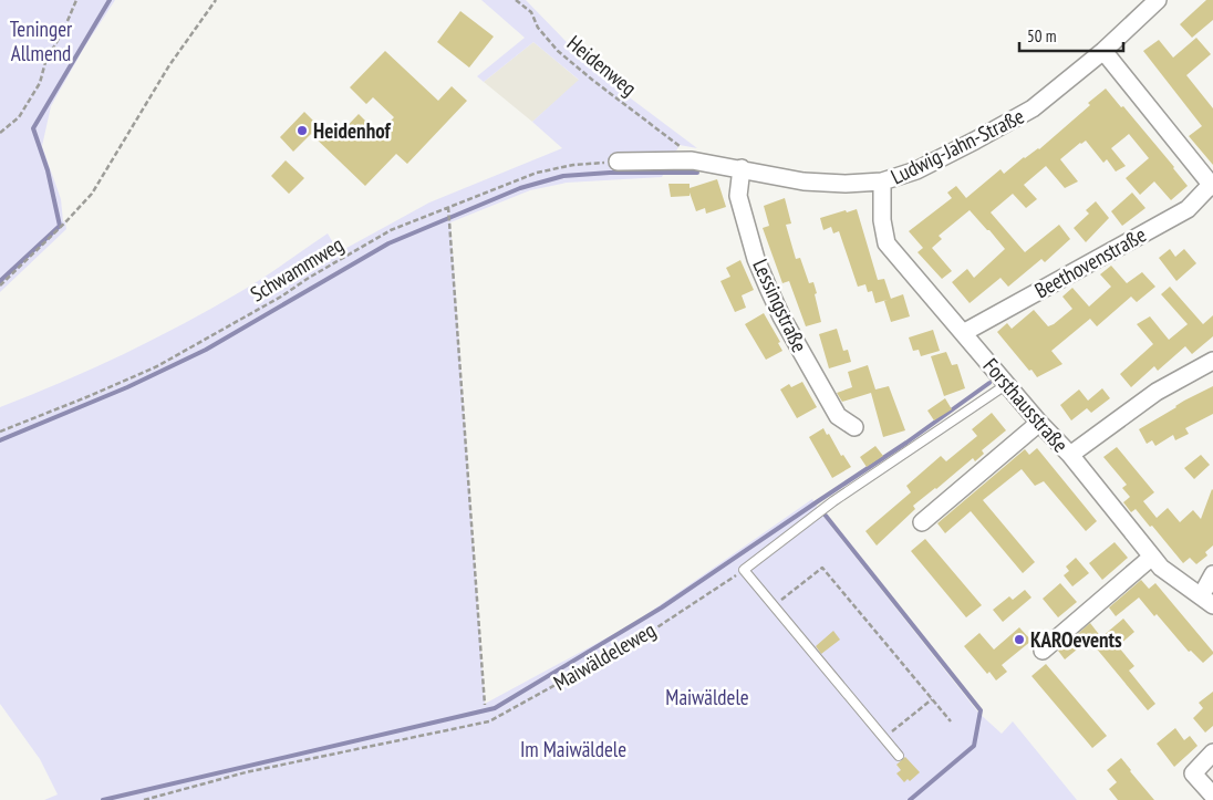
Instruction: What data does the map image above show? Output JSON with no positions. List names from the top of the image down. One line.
{"streets":{"street":["Ludwig-Jahn-Straße","Beethovenstraße","Lessingstraße","Forsthausstraße"],"path":["Heidenweg","Schwammweg","Maiwäldeleweg"]},"crossings":[["Ludwig-Jahn-Straße","Schwammweg"],["Ludwig-Jahn-Straße","Lessingstraße"],["Ludwig-Jahn-Straße","Forsthausstraße"],["Beethovenstraße","Forsthausstraße"]],"parks":["Teninger Allmend","Maiwäldele","Im Maiwäldele"],"places":["Heidenhof","KAROevents"],"scale_bar":"50 m"}
